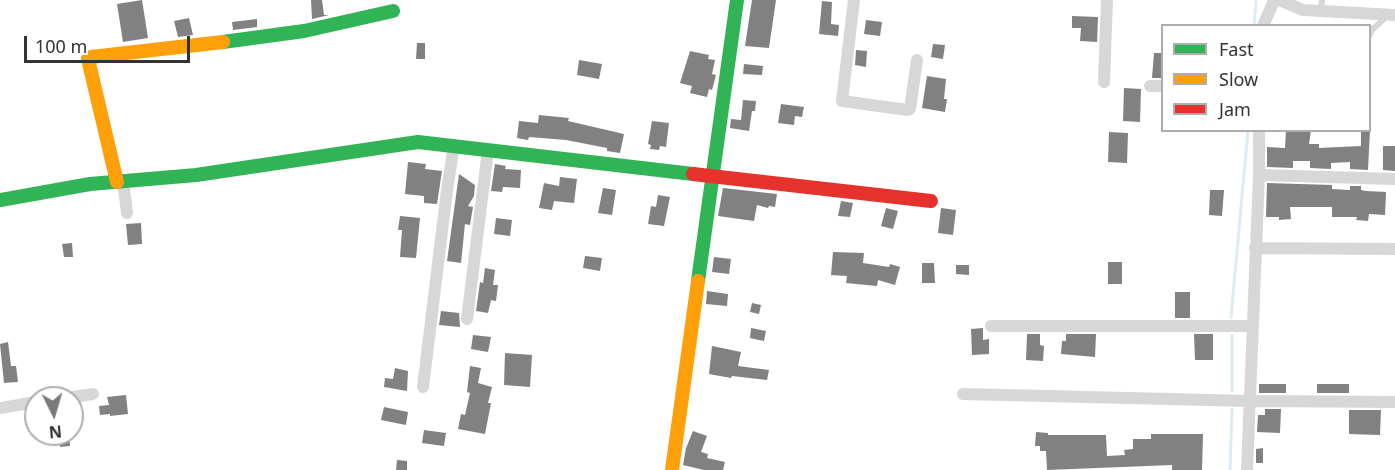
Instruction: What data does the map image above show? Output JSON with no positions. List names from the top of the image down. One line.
{"legend":["Fast","Slow","Jam"],"scale_bar":"100 m","north":"bottom"}
